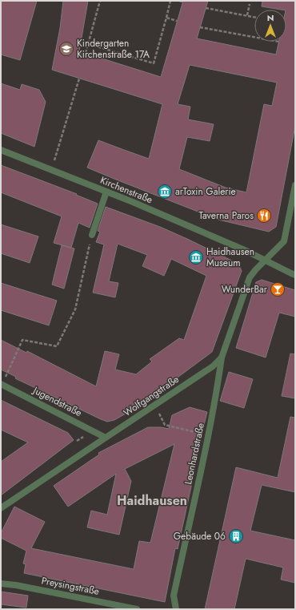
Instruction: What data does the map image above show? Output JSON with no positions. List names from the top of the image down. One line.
{"streets":{"street":["Kirchenstraße","Wolfgangstraße","Jugendstraße","Leonhardstraße","Preysingstraße"]},"crossings":[["Kirchenstraße","Wolfgangstraße"],["Wolfgangstraße","Jugendstraße"],["Wolfgangstraße","Leonhardstraße"]],"districts":["Haidhausen"],"places":{"school or university":["Kindergarten Kirchenstraße 17A"],"museum":["arToxin Galerie","Haidhausen Museum"],"restaurant":["Taverna Paros"],"bar":["WunderBar"],"building":["Gebäude 06"]},"north":"top"}
